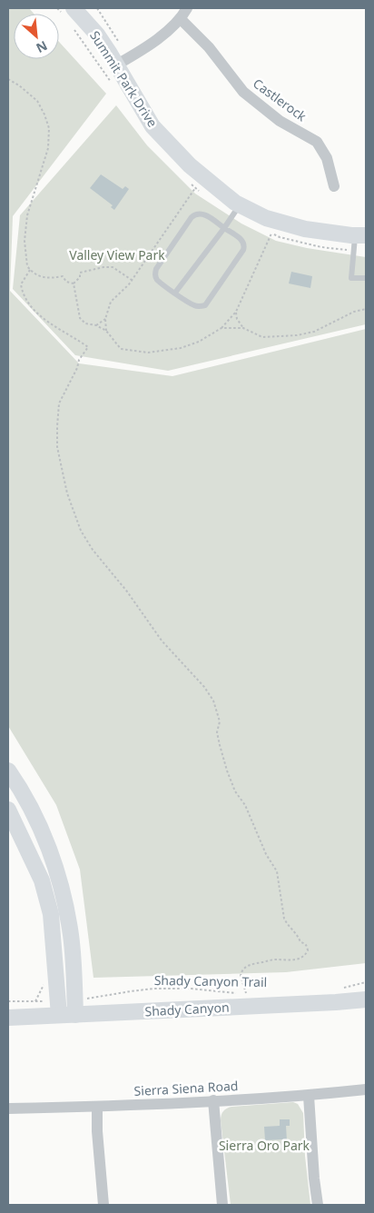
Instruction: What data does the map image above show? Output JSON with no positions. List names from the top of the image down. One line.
{"streets":{"street":["Summit Park Drive","Castlerock","Shady Canyon","Sierra Siena Road"],"path":["Shady Canyon Trail"]},"parks":["Valley View Park","Sierra Oro Park"],"north":"bottom right"}
